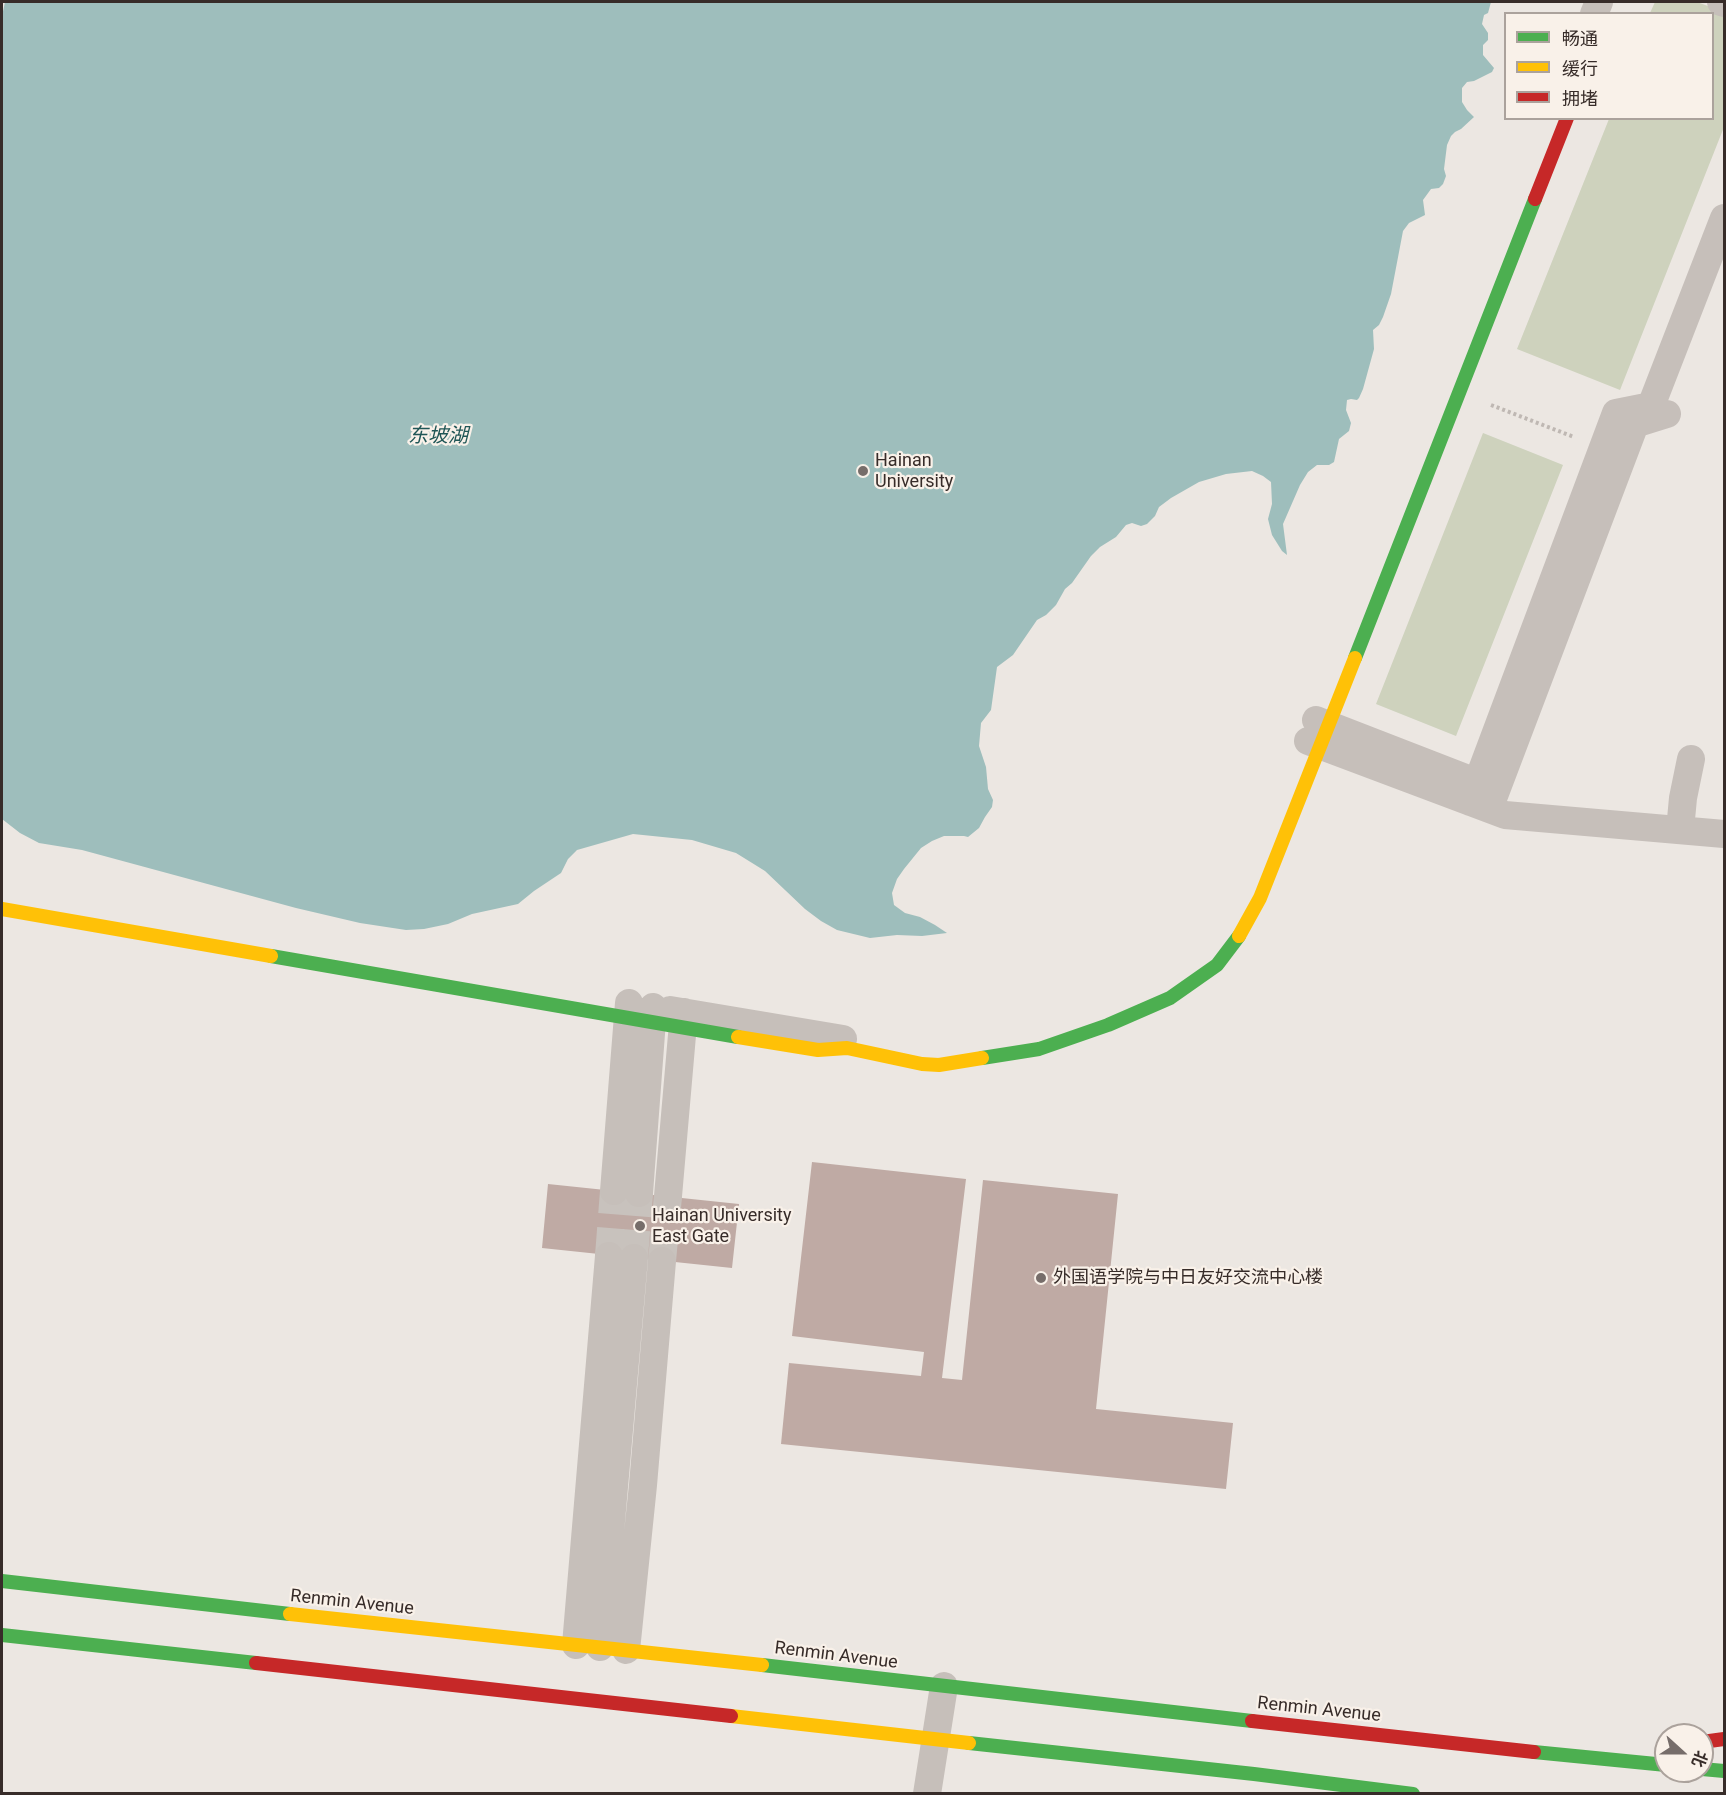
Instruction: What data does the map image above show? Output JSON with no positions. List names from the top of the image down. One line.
{"streets":{"main road":["Renmin Avenue"]},"water":["东坡湖"],"places":["Hainan University","Hainan University East Gate","外国语学院与中日友好交流中心楼"],"legend":["畅通","缓行","拥堵"],"north":"right"}
